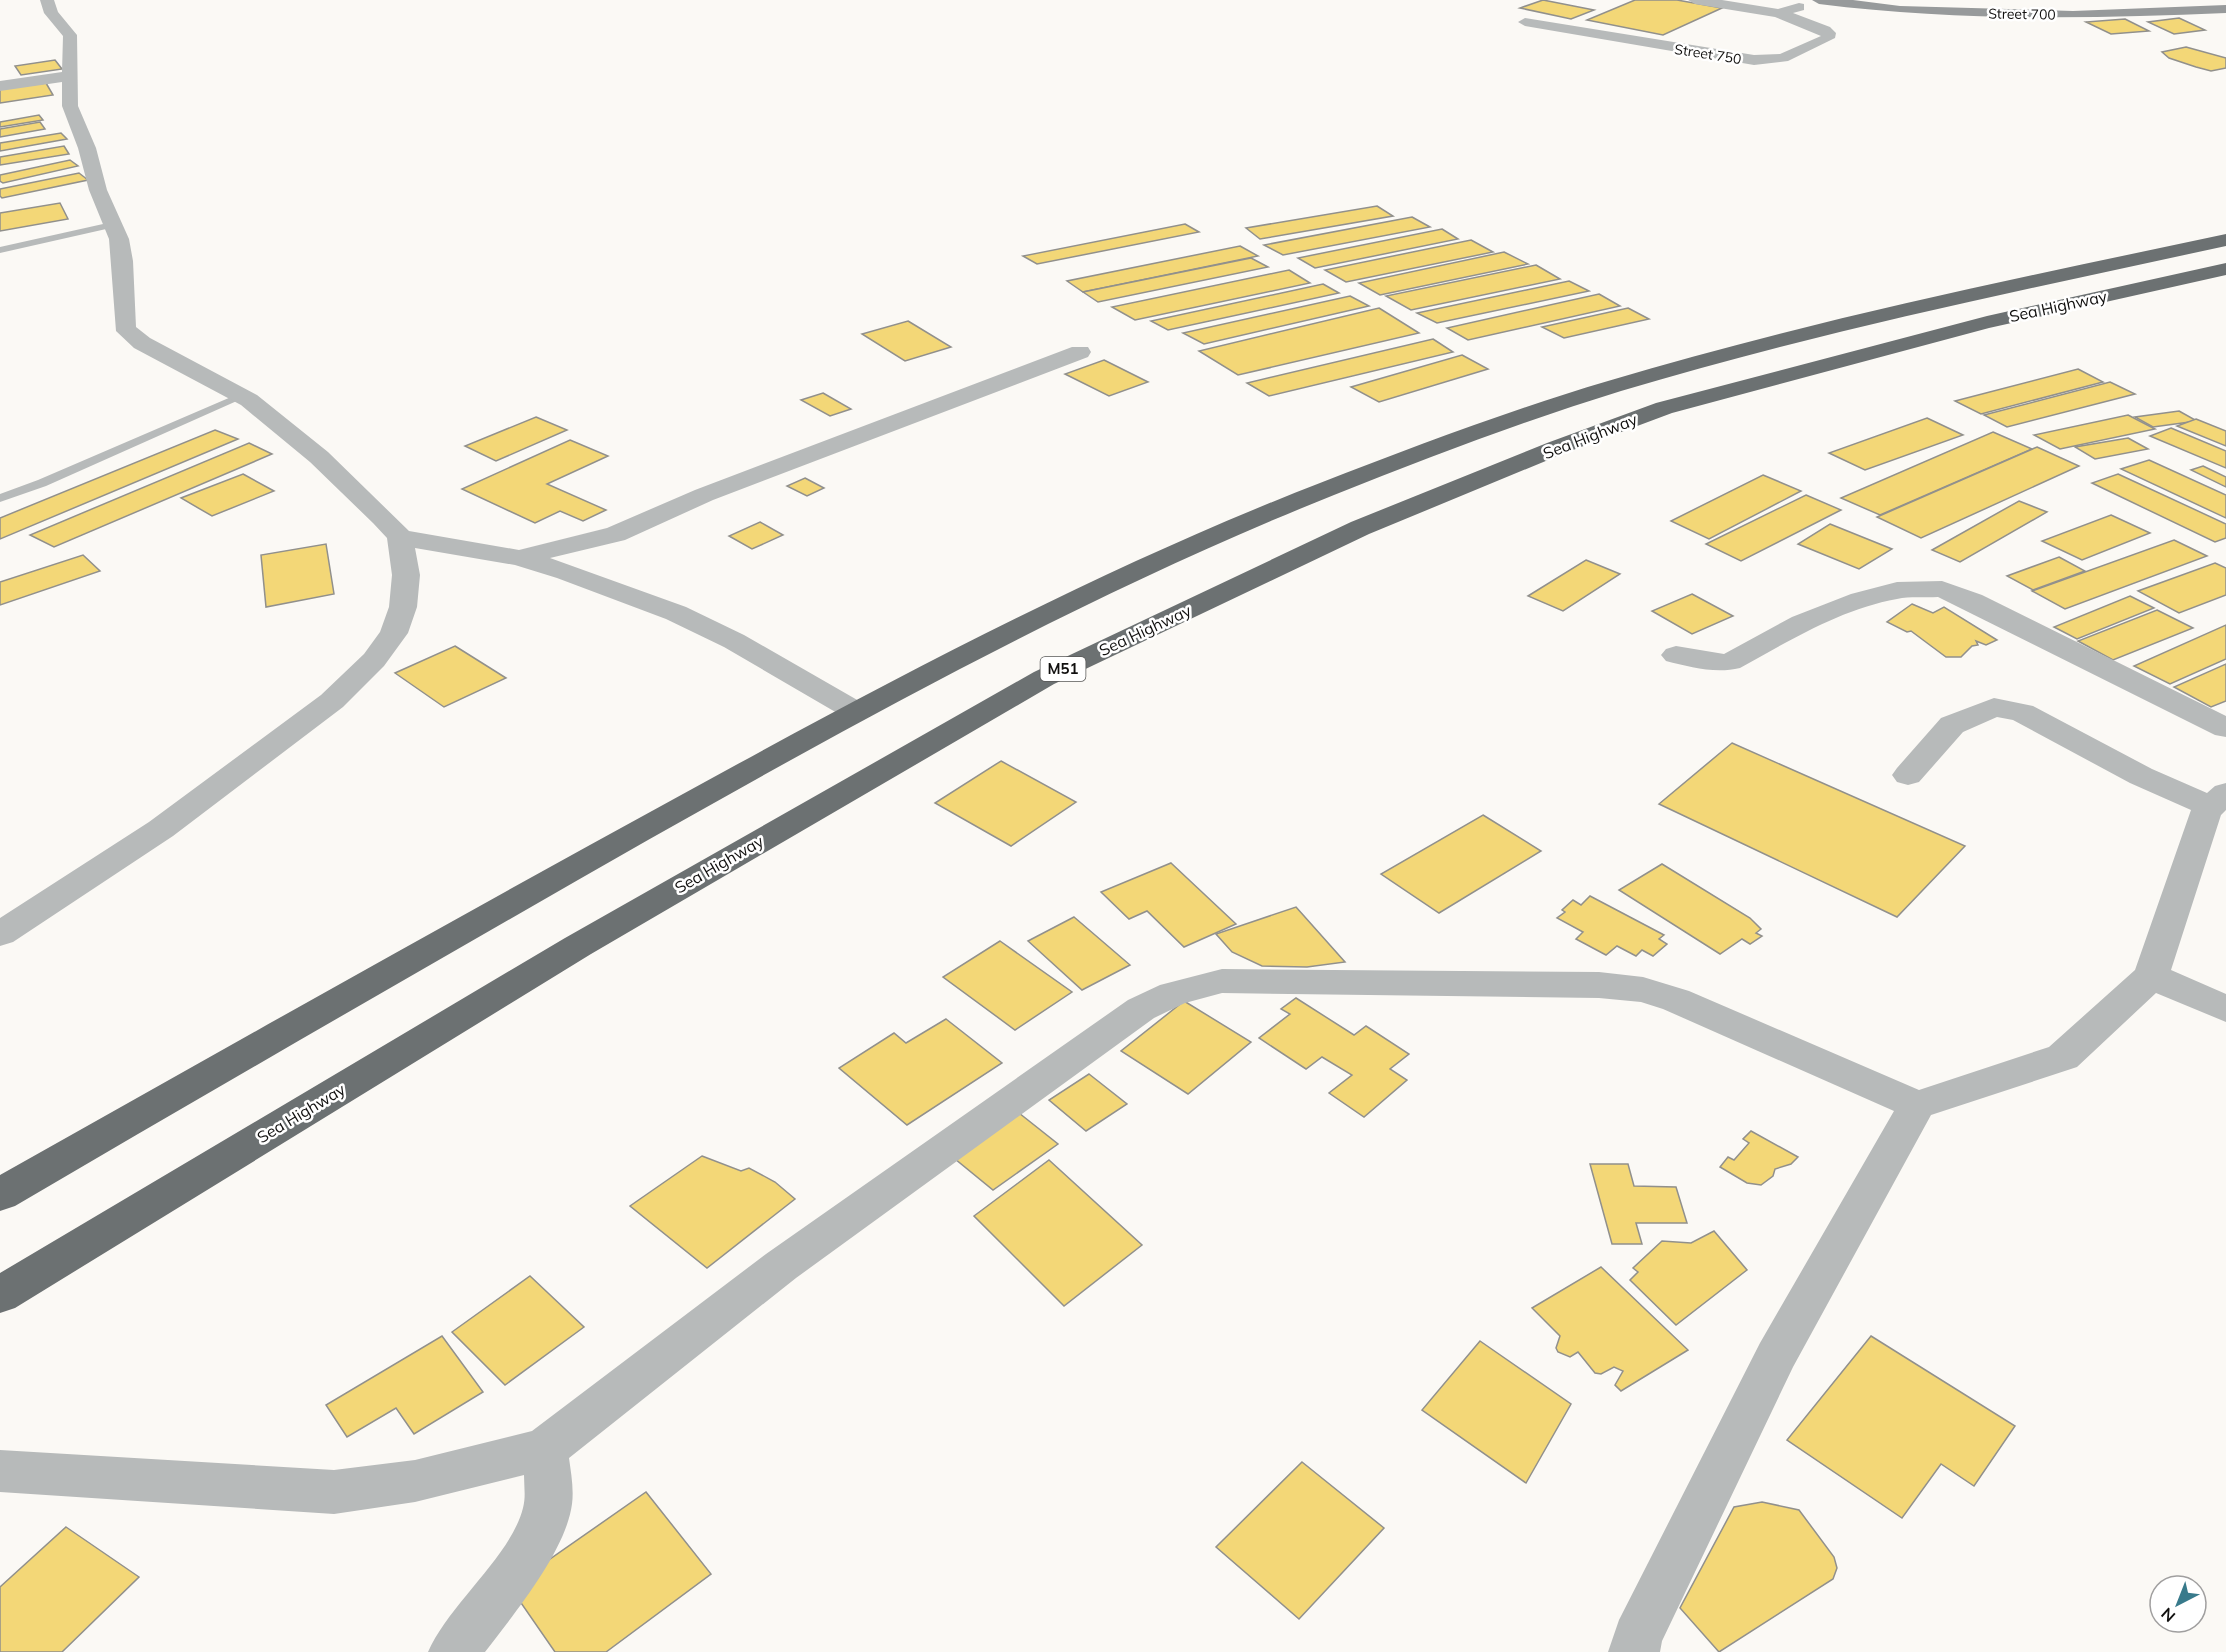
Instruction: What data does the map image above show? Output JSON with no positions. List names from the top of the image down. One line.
{"streets":{"highway":["Sea Highway","M51"],"main road":["Street 700"],"street":["Street 750"]},"crossings":[["Street 700","Street 750"]],"north":"bottom left"}
